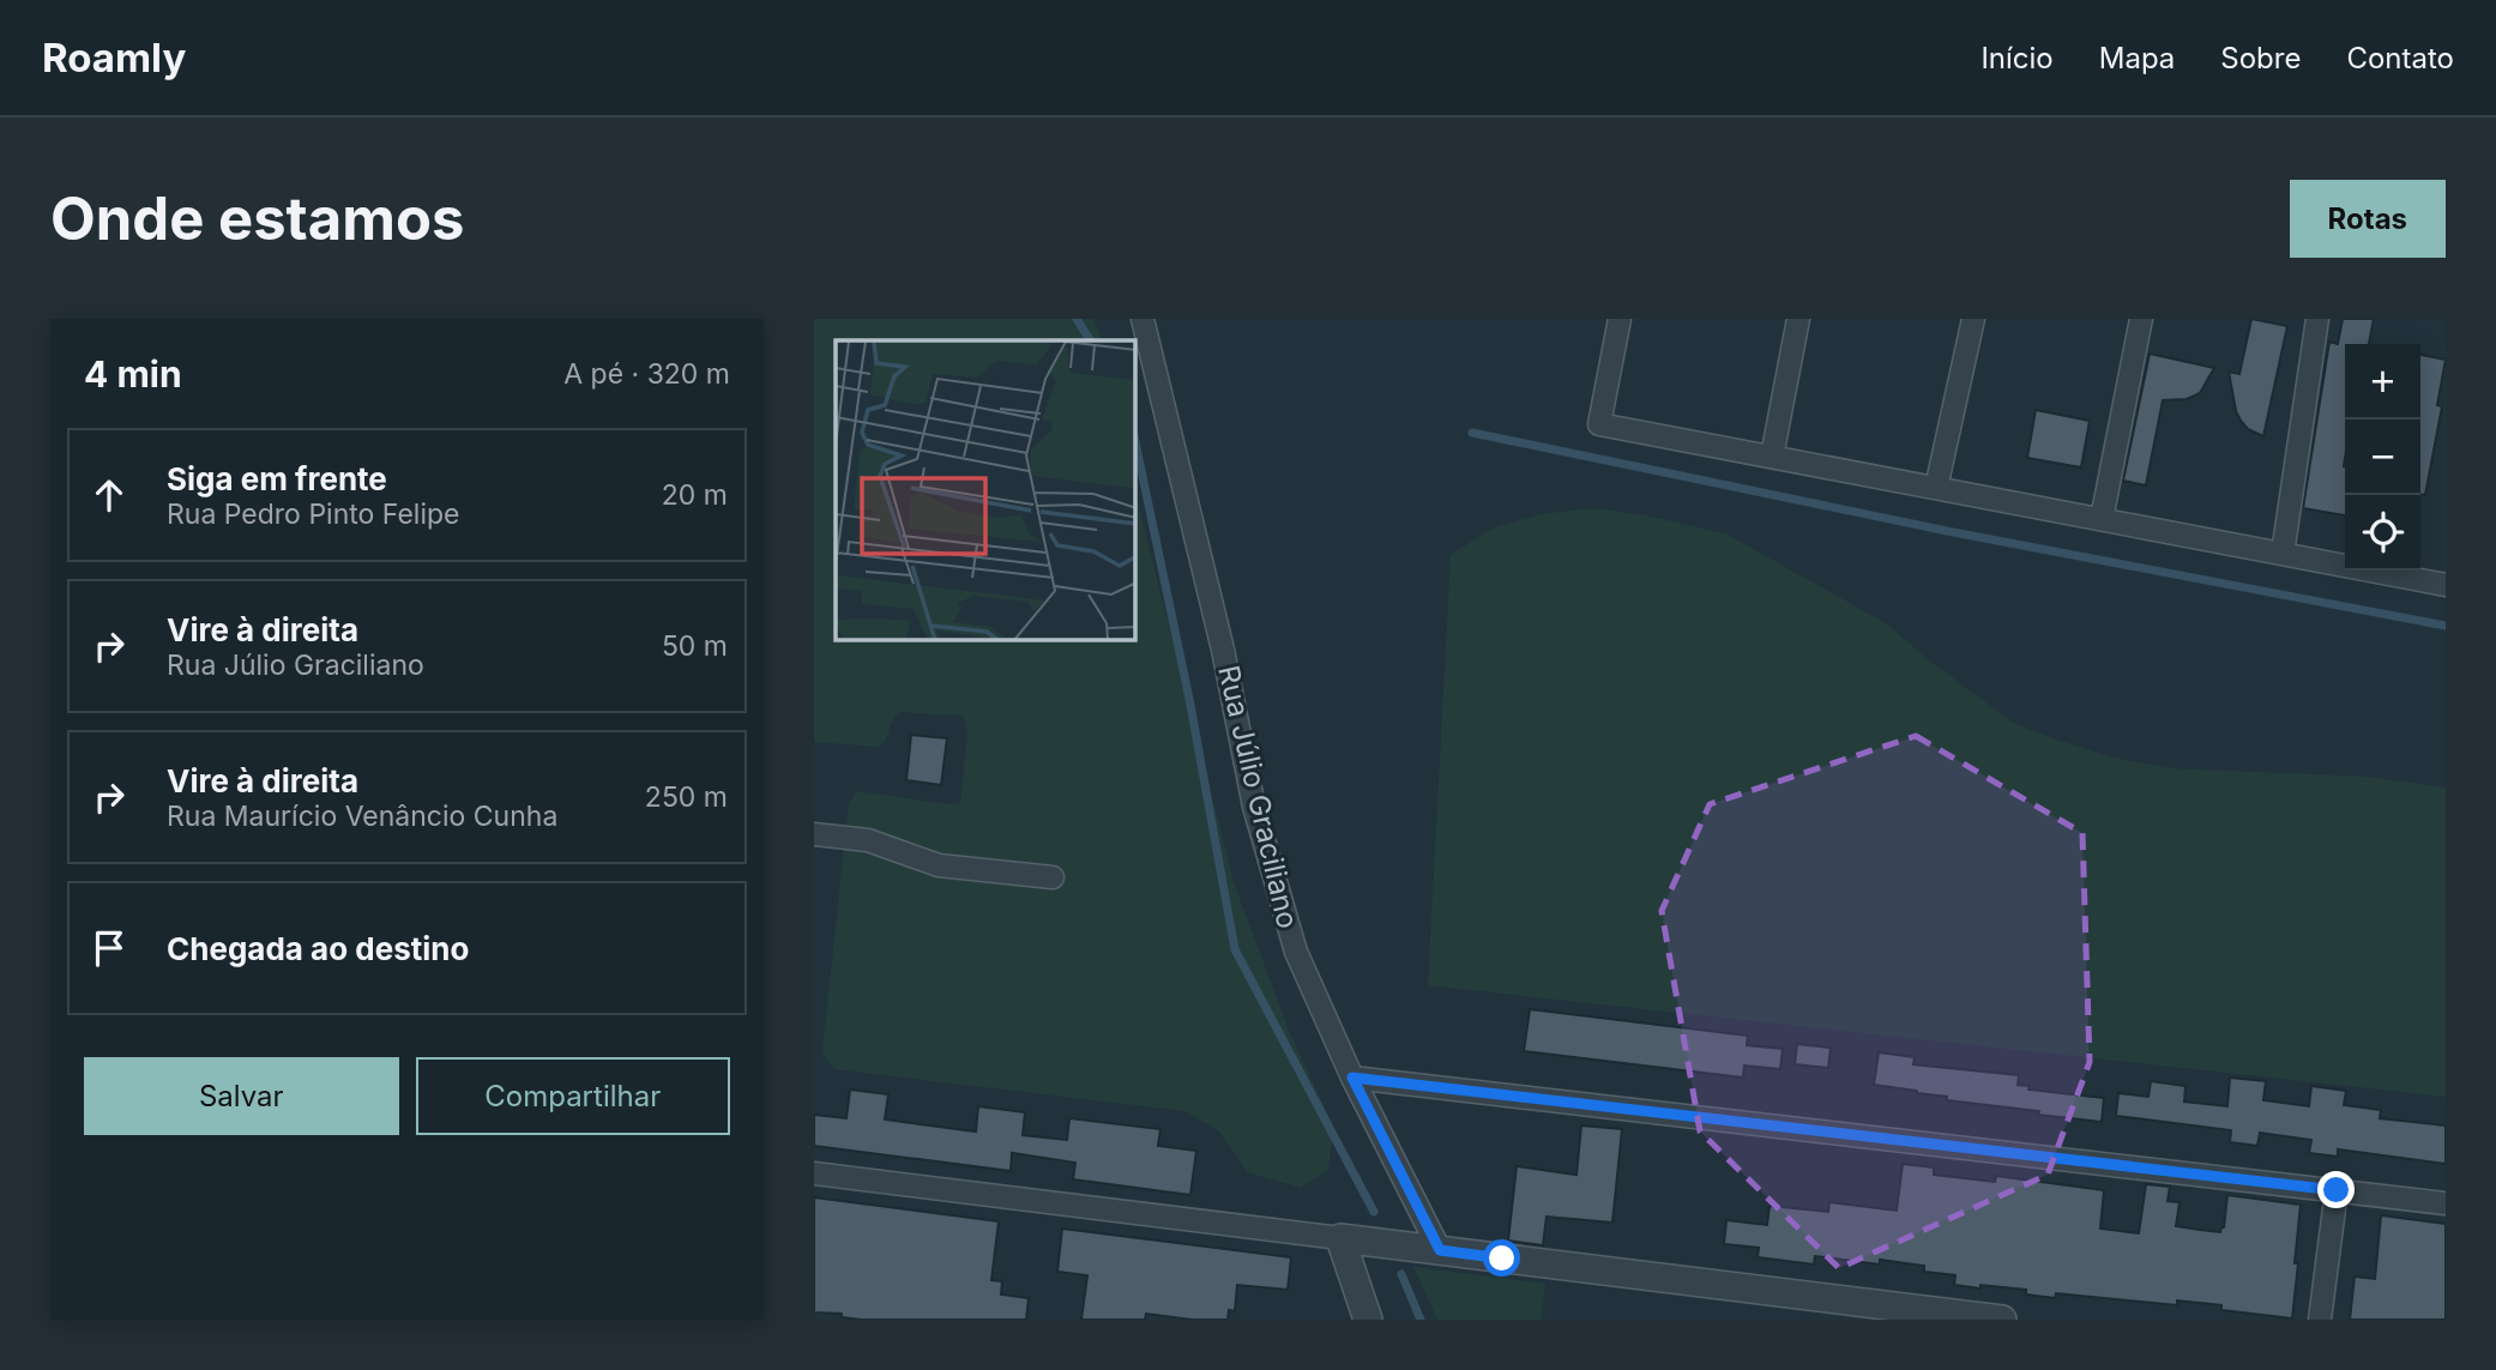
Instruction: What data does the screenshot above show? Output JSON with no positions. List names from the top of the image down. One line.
{"streets":{"street":["Rua Júlio Graciliano"]},"page":{"header":"Roamly","nav":["Início","Mapa","Sobre","Contato"],"buttons":["Rotas",["Salvar","Compartilhar"]],"title":"Onde estamos","heading":["4 min","A pé · 320 m"],"map_buttons":["+","−"],"list":[["Siga em frente","Rua Pedro Pinto Felipe","20 m"],["Vire à direita","Rua Júlio Graciliano","50 m"],["Vire à direita","Rua Maurício Venâncio Cunha","250 m"],"Chegada ao destino"]}}
